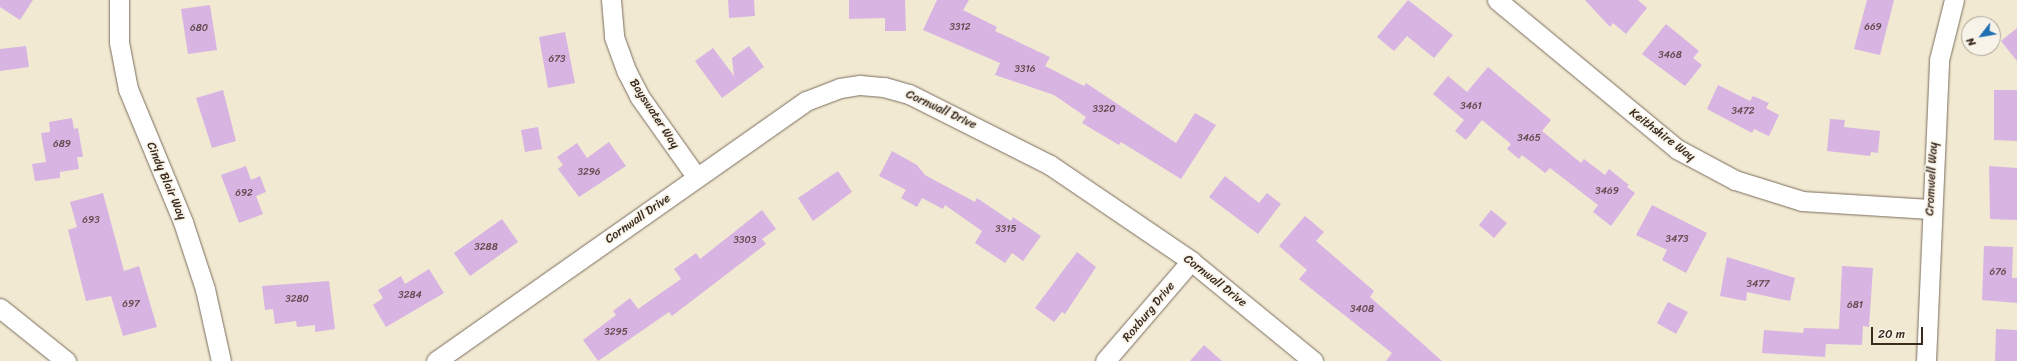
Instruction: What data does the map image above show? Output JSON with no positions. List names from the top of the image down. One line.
{"streets":{"street":["Cornwall Drive","Bayswater Way","Keithshire Way","Cromwell Way","Cindy Blair Way","Roxburg Drive"]},"crossings":[["Cornwall Drive","Bayswater Way"],["Cornwall Drive","Roxburg Drive"],["Keithshire Way","Cromwell Way"]],"house_numbers":["3312","669","680","3468","673","3316","3461","3320","3472","3465","689","3296","3469","692","693","3315","3473","3303","3288","676","3477","3284","3280","697","681","3408","3295"],"scale_bar":"20 m","north":"bottom left"}
